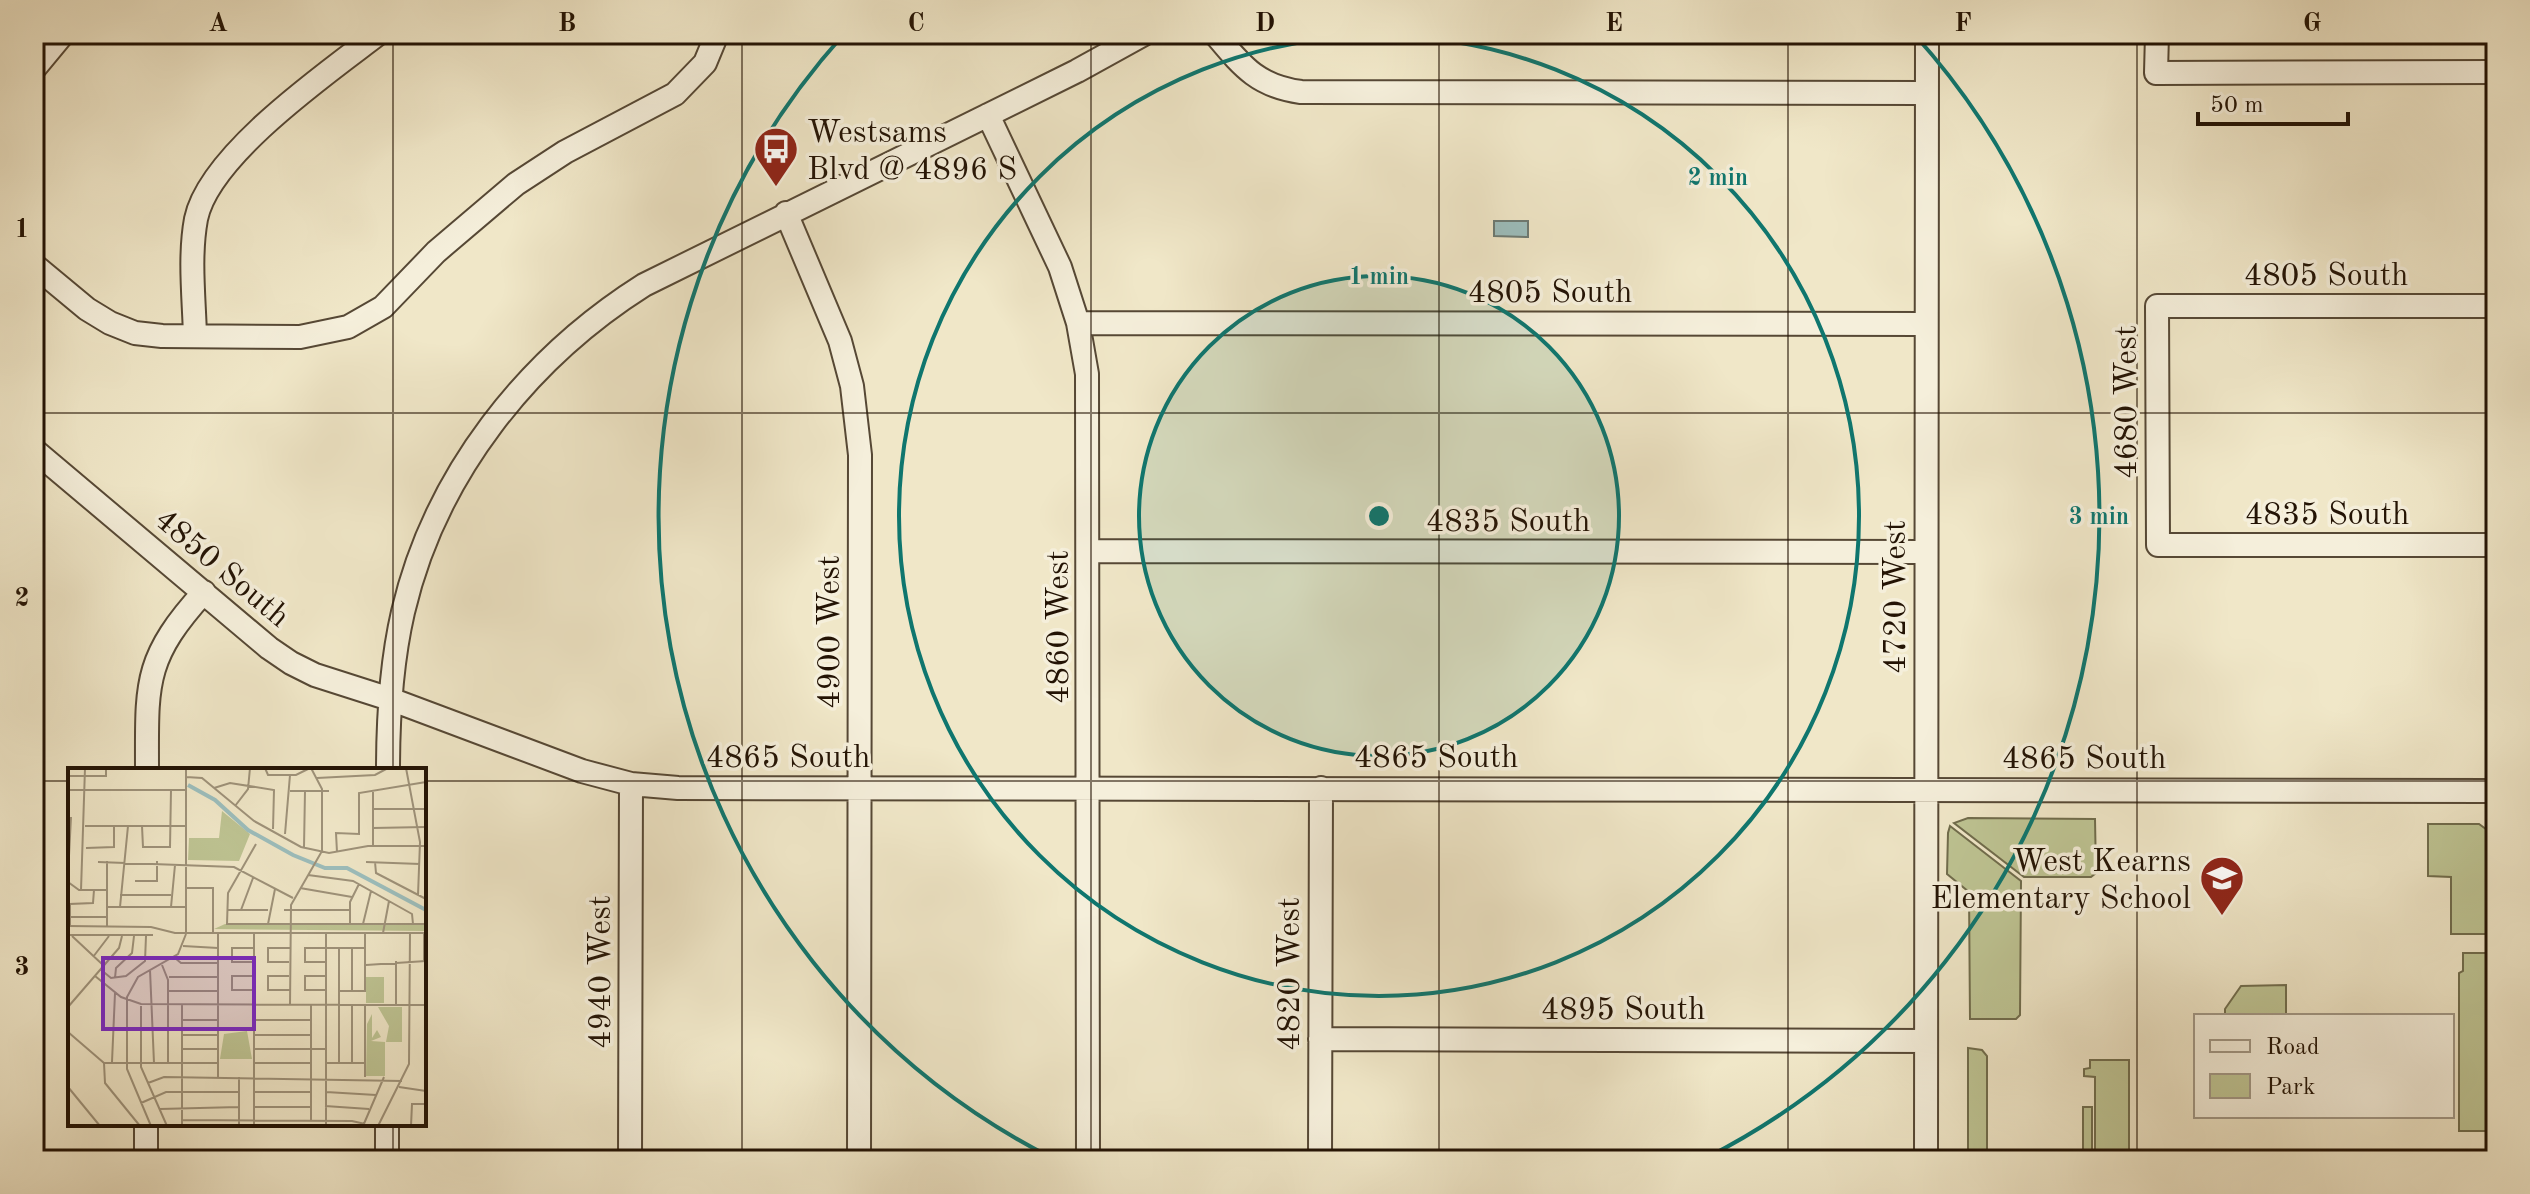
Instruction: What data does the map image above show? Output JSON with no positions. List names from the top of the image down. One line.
{"streets":{"street":["4805 South","4680 West","4835 South","4850 South","4720 West","4860 West","4900 West","4865 South","4940 West","4820 West","4895 South"]},"crossings":[["4805 South","4680 West"],["4805 South","4720 West"],["4805 South","4860 West"],["4680 West","4835 South"],["4835 South","4720 West"],["4835 South","4860 West"],["4850 South","4865 South"],["4720 West","4865 South"],["4720 West","4895 South"],["4860 West","4865 South"],["4900 West","4865 South"],["4865 South","4940 West"],["4865 South","4820 West"],["4820 West","4895 South"]],"places":{"bus stop":["Westsams Blvd @ 4896 S"],"school or university":["West Kearns Elementary School"]},"legend":["Road","Park"],"scale_bar":"50 m","grid":{"columns":["A","B","C","D","E","F","G"],"rows":["1","2","3"]},"rings":["2 min","1 min","3 min"]}
